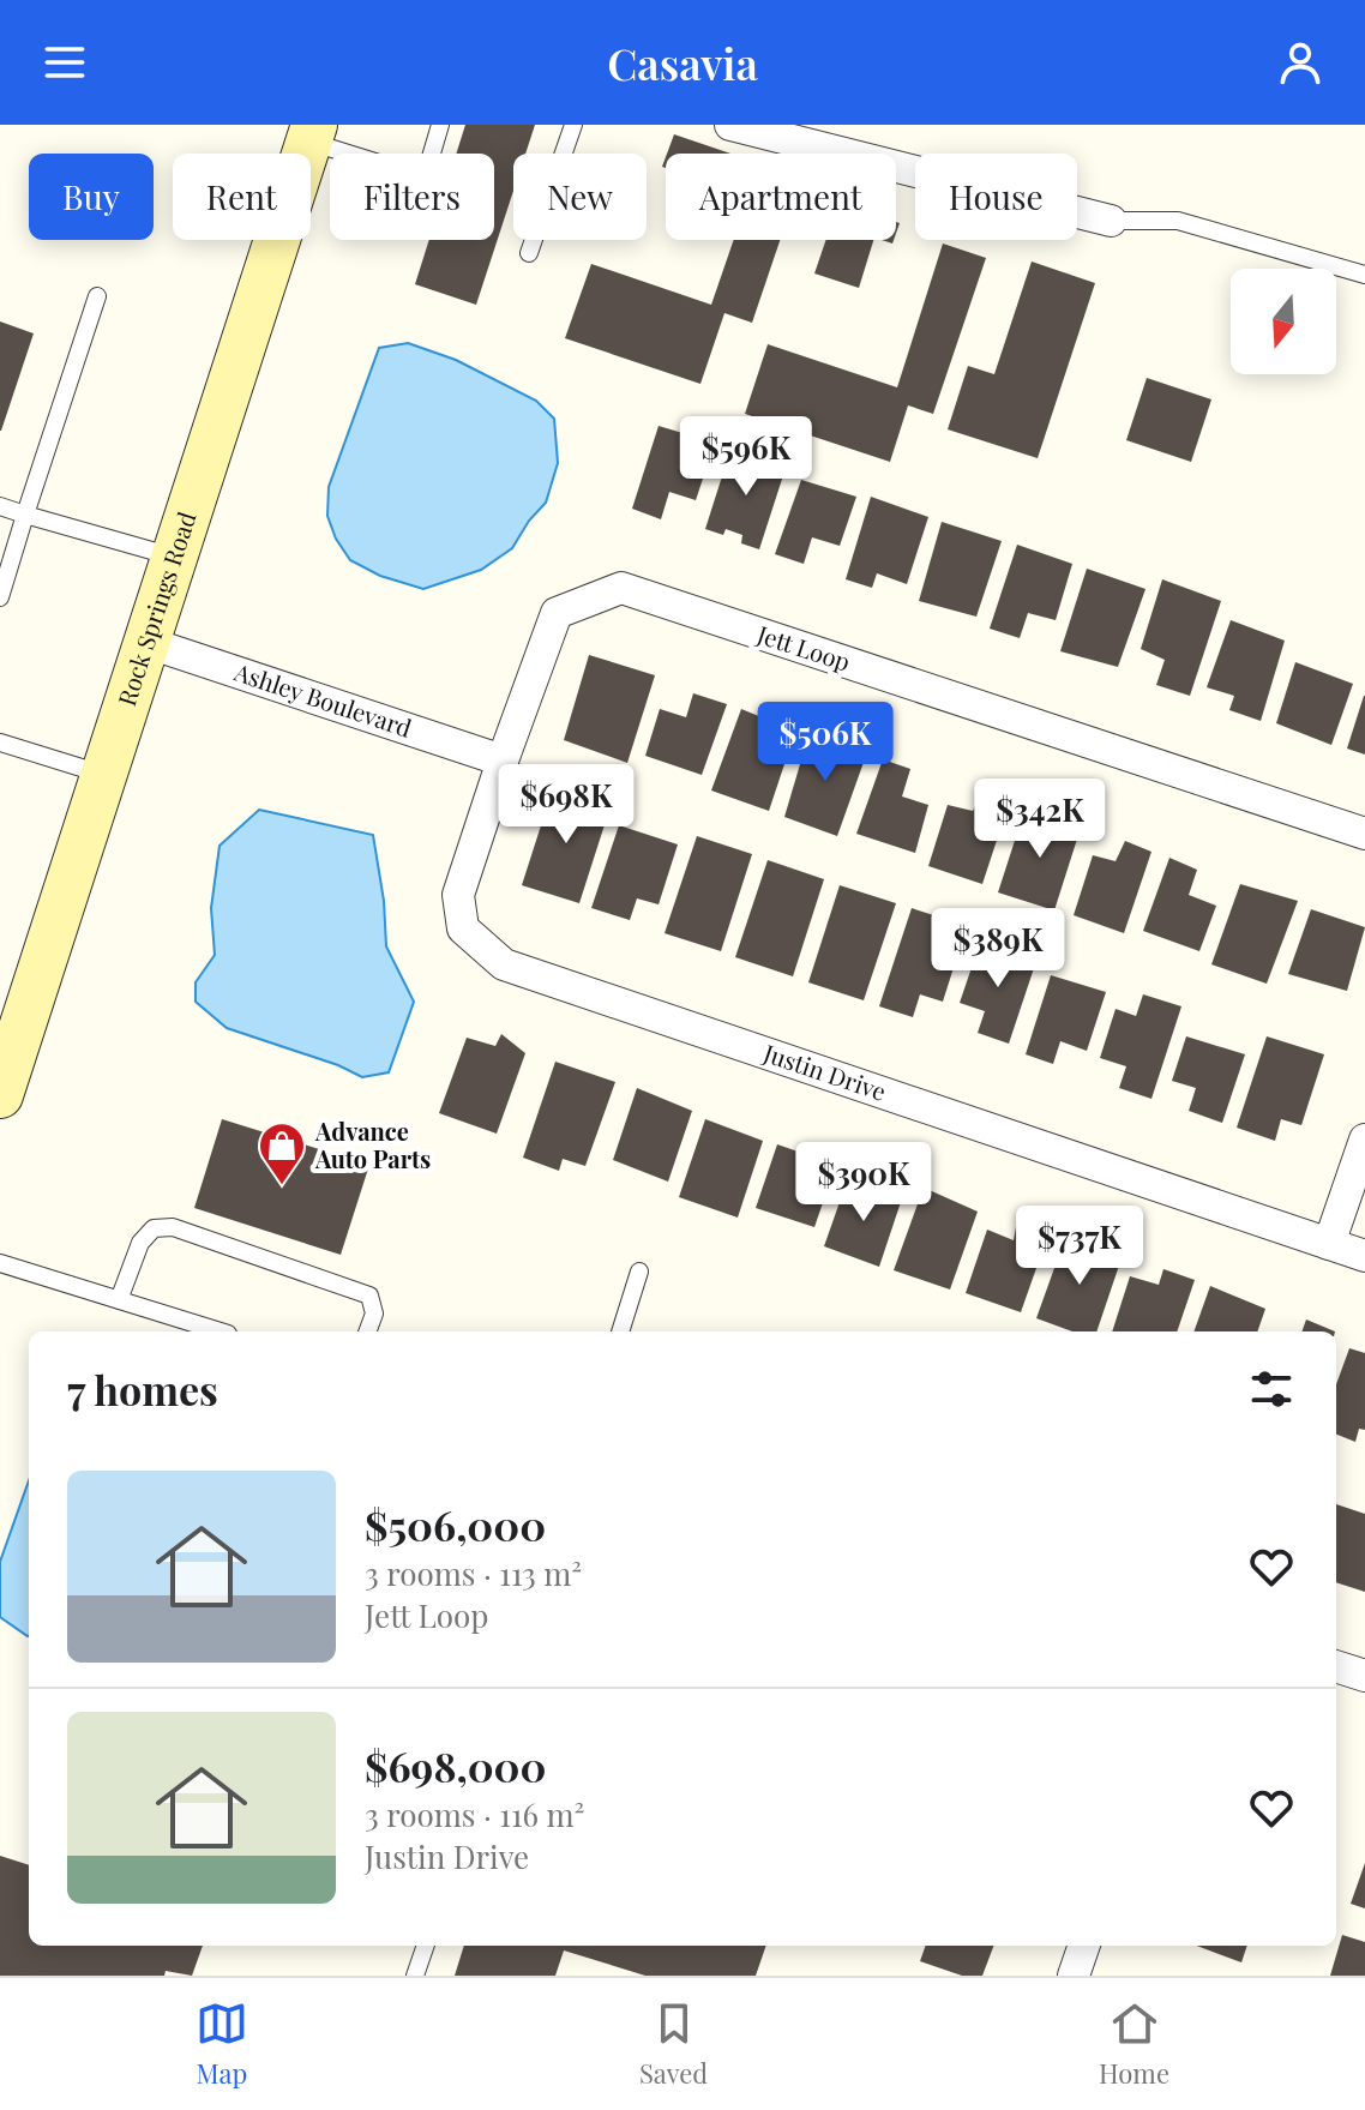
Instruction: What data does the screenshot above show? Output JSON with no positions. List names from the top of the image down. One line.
{"streets":{"main road":["Rock Springs Road"],"street":["Jett Loop","Ashley Boulevard","Justin Drive"]},"crossings":[["Rock Springs Road","Ashley Boulevard"],["Jett Loop","Ashley Boulevard"],["Jett Loop","Justin Drive"],["Ashley Boulevard","Justin Drive"]],"places":{"shop":["Advance Auto Parts"]},"north":"bottom","page":{"header":"Casavia","chip":["Buy","Rent","Filters","New","Apartment","House"],"price":["$596K","$506K","$698K","$342K","$389K","$390K","$737K"],"heading":"7 homes","list":[{"name":"$506,000","note":"3 rooms · 113 m² · Jett Loop"},{"name":"$698,000","note":"3 rooms · 116 m² · Justin Drive"}],"tabs":["Map","Saved","Home"]}}
